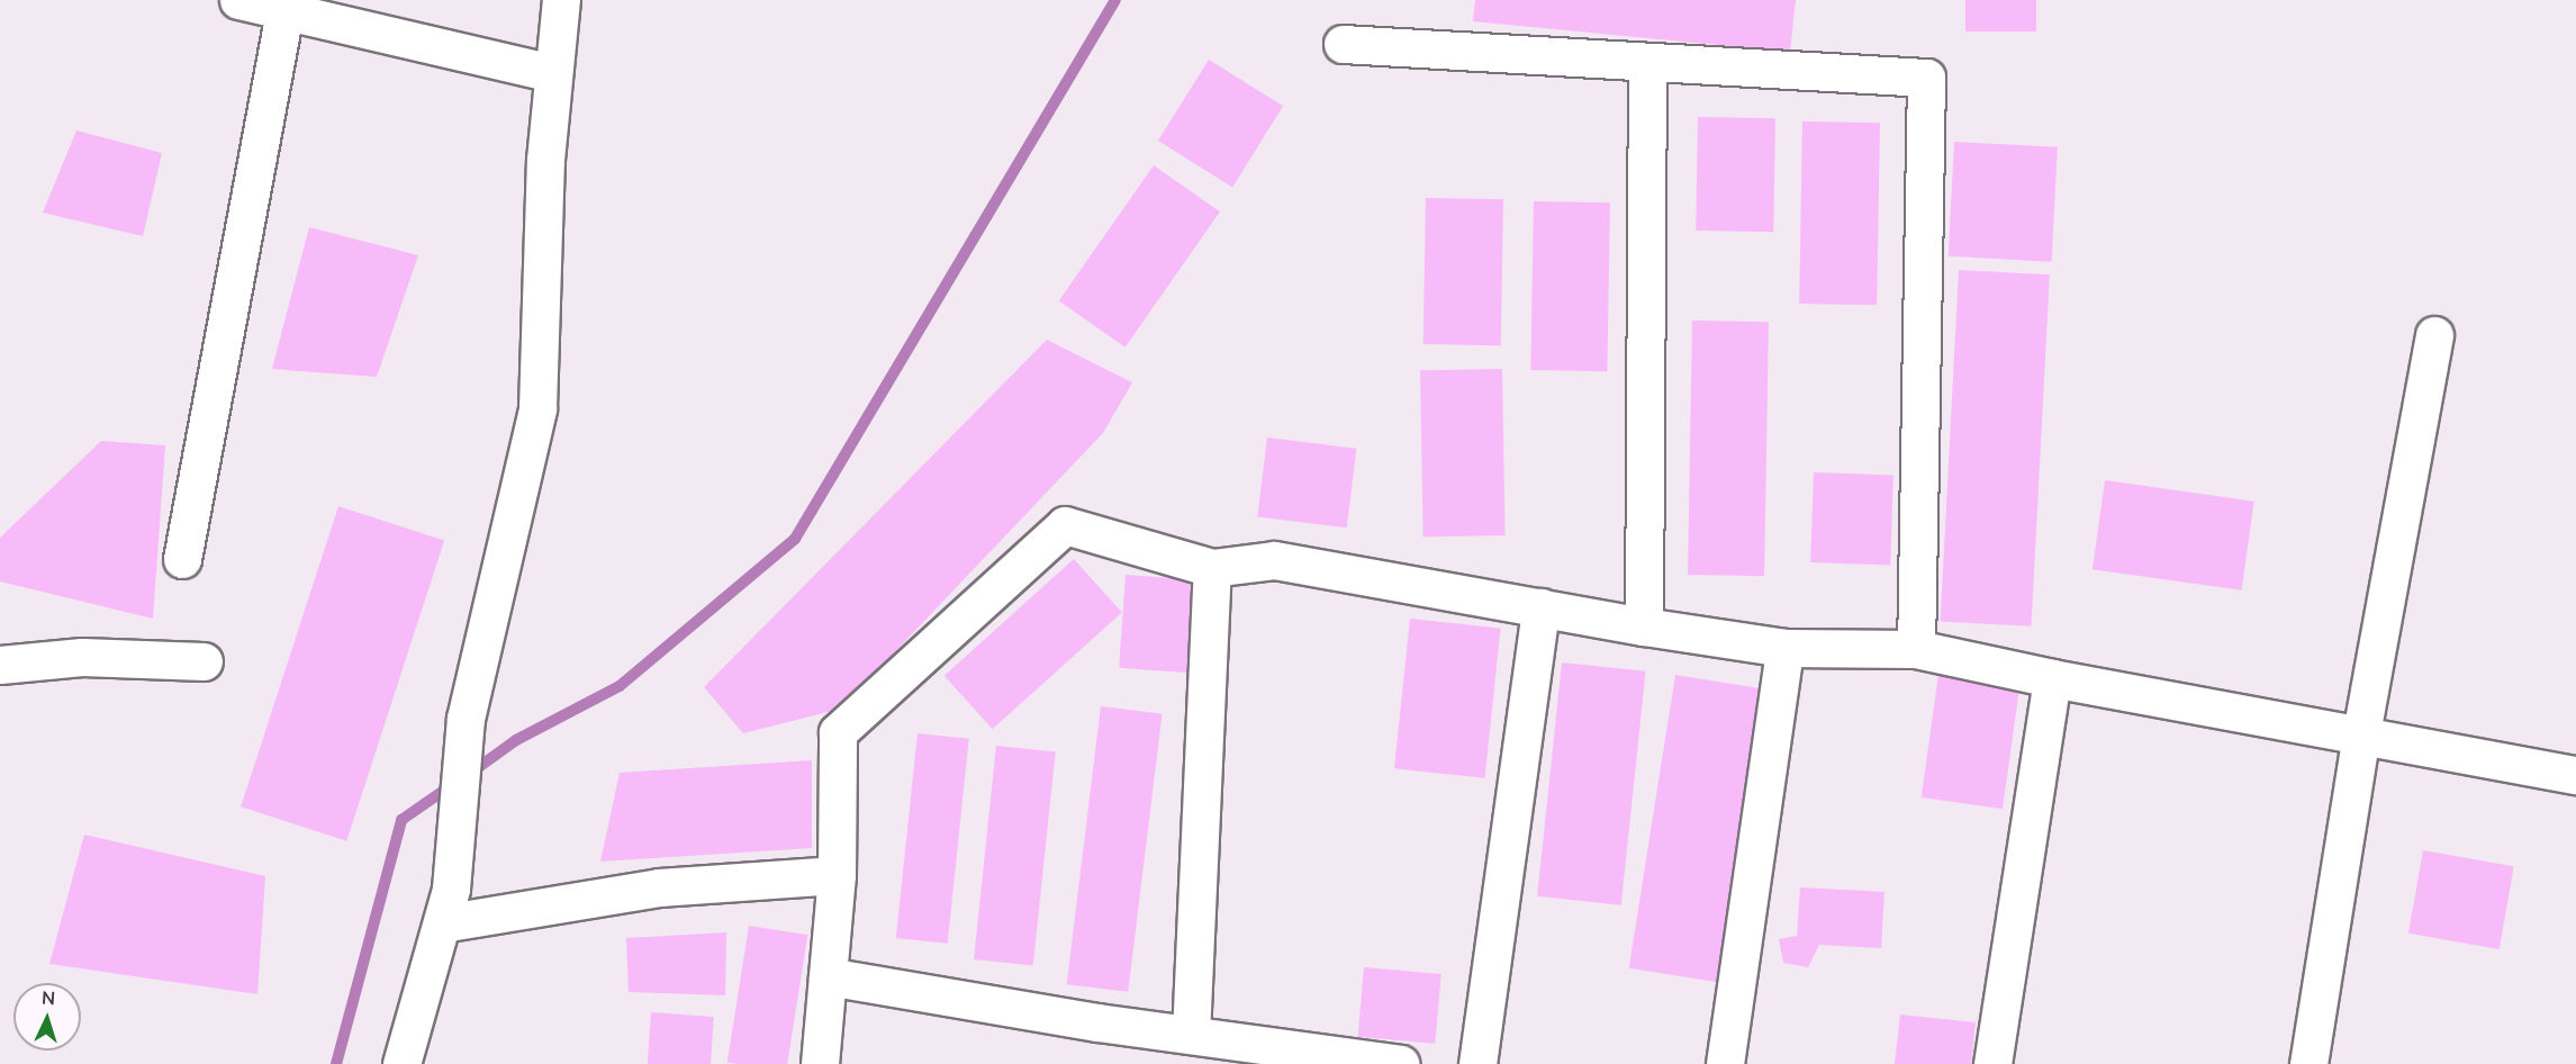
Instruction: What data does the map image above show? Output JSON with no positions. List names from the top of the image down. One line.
{"north":"top"}
